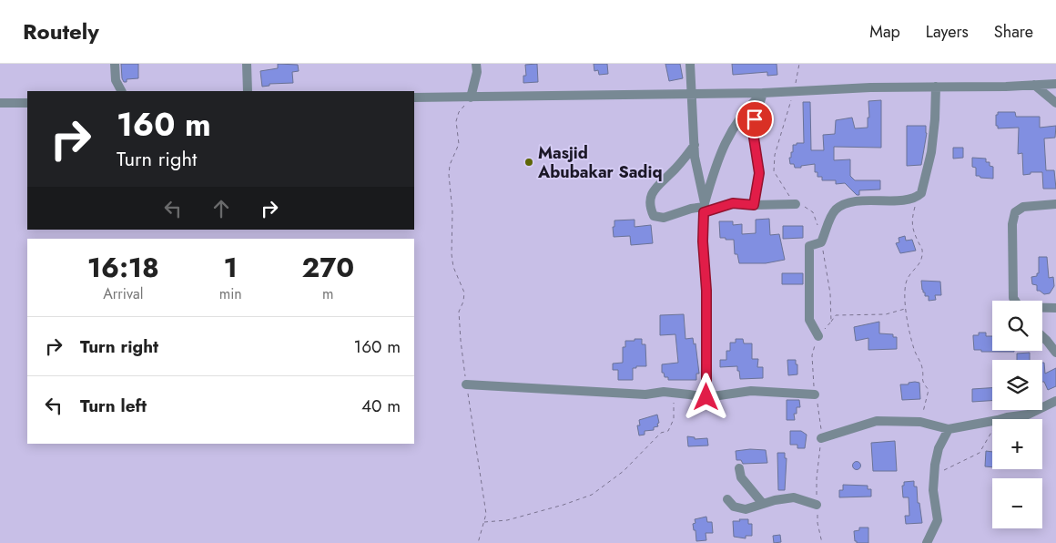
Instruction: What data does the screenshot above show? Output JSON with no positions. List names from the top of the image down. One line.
{"places":["Masjid Abubakar Sadiq"],"page":{"header":"Routely","nav":["Map","Layers","Share"],"turn":["160 m","Turn right"],"eta":["16:18","Arrival","1","min","270","m"],"map_buttons":["+","−"],"list":[{"name":"Turn right","value":"160 m"},{"name":"Turn left","value":"40 m"}]}}
